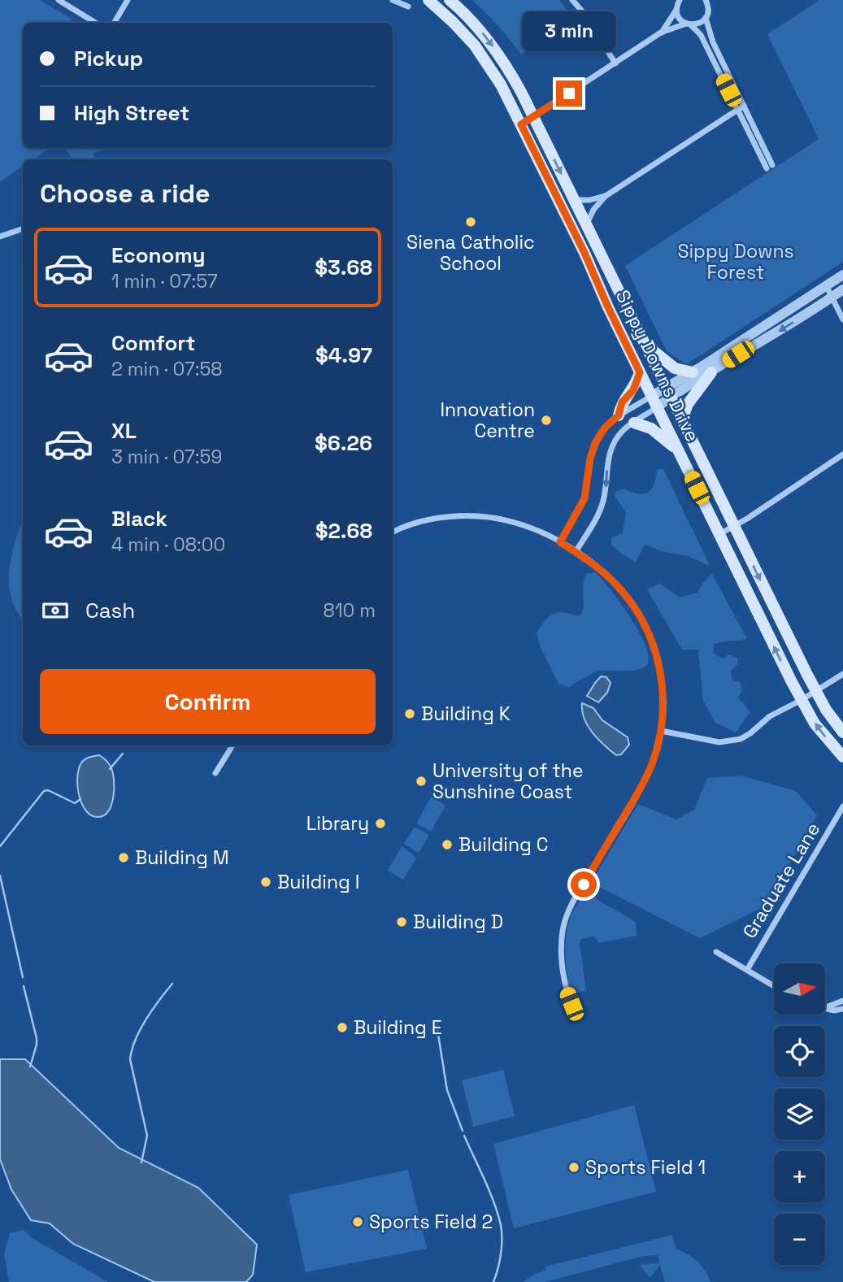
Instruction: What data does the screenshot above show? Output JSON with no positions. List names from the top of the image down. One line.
{"streets":{"main road":["Sippy Downs Drive"],"street":["Graduate Lane"]},"parks":["Sippy Downs Forest"],"places":["Siena Catholic School","Innovation Centre","Building K","University of the Sunshine Coast","Library","Building C","Building M","Building I","Building D","Building E","Sports Field 1","Sports Field 2"],"north":"right","page":{"bubble":"3 min","banner":["Pickup","High Street"],"heading":"Choose a ride","list":[{"name":"Economy","note":"1 min · 07:57","value":"$3.68"},{"name":"Comfort","note":"2 min · 07:58","value":"$4.97"},{"name":"XL","note":"3 min · 07:59","value":"$6.26"},{"name":"Black","note":"4 min · 08:00","value":"$2.68"}],"pay":["Cash","810 m"],"buttons":"Confirm","map_buttons":["+","−"]}}
